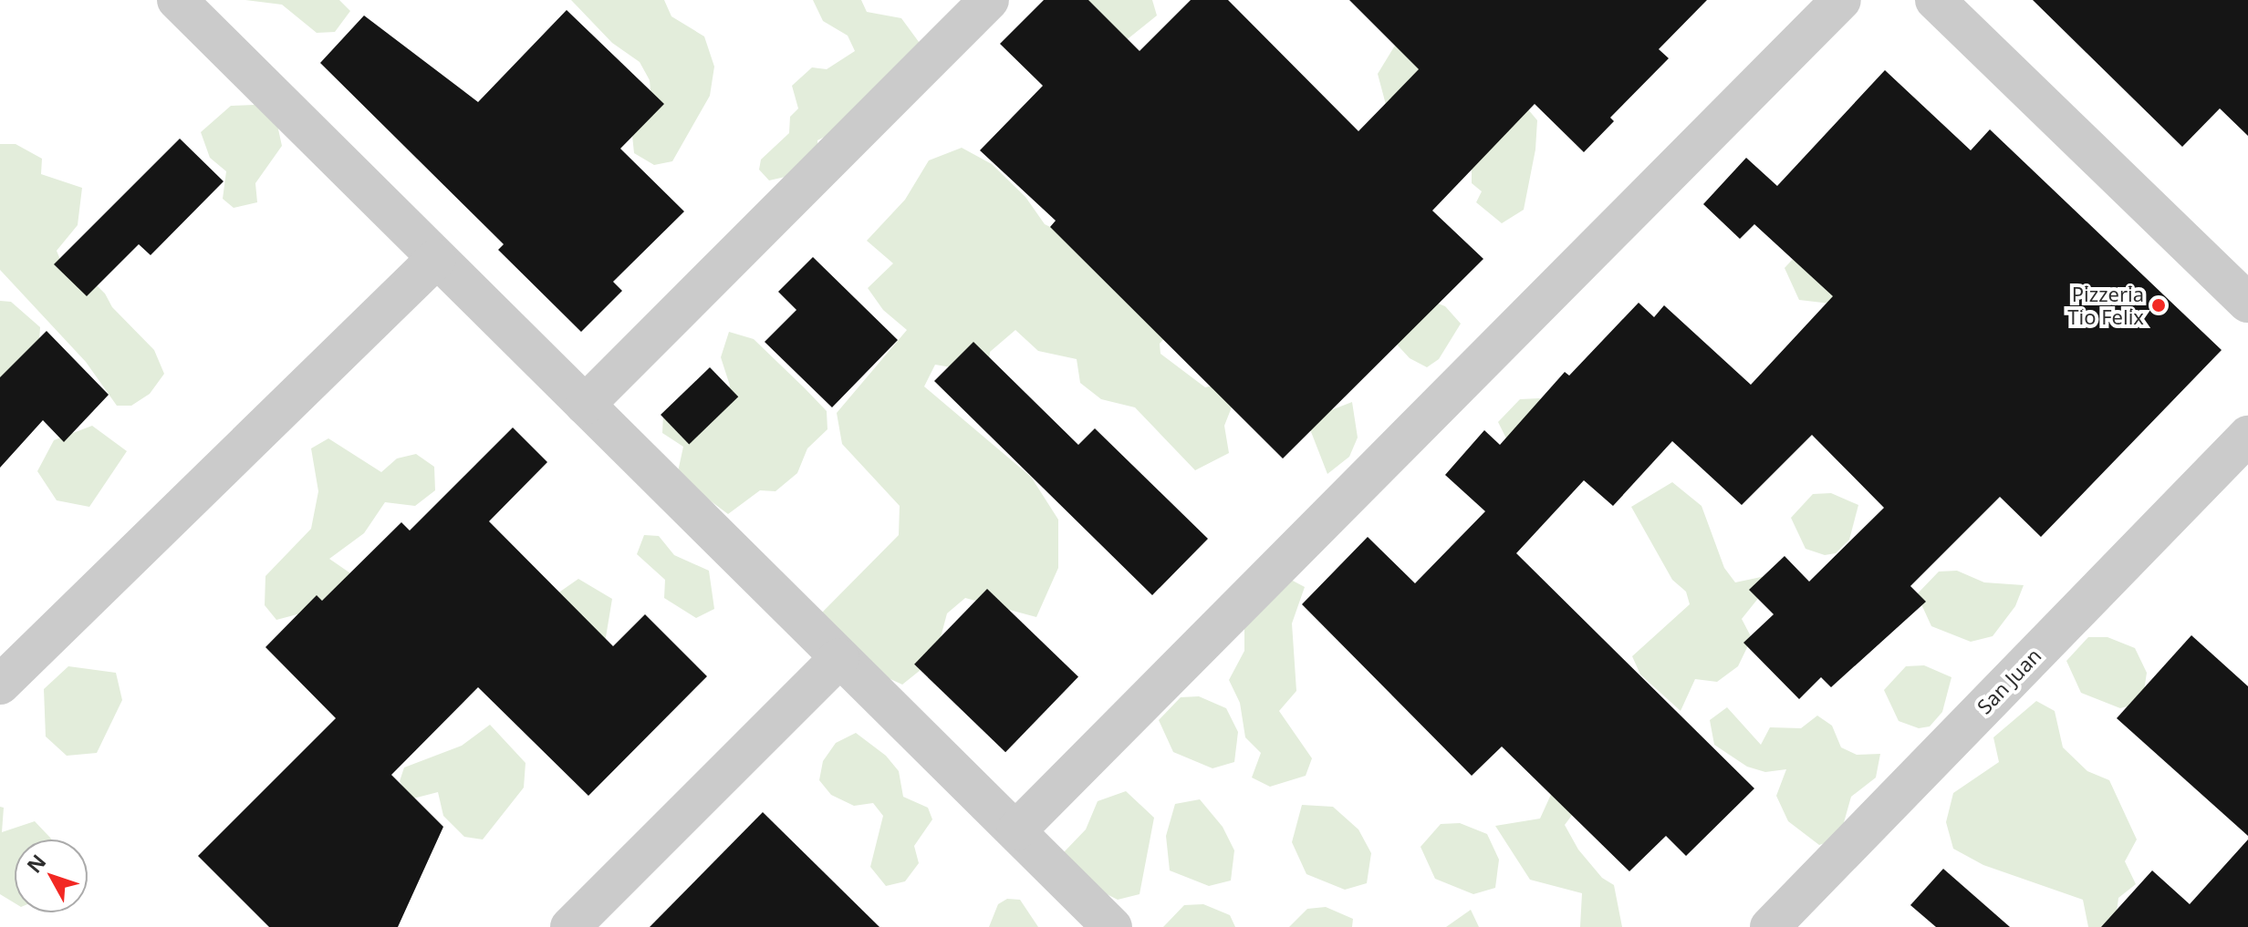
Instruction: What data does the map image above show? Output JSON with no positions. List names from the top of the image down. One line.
{"streets":{"street":["San Juan"]},"places":["Pizzeria Tio Felix"],"north":"top left"}
